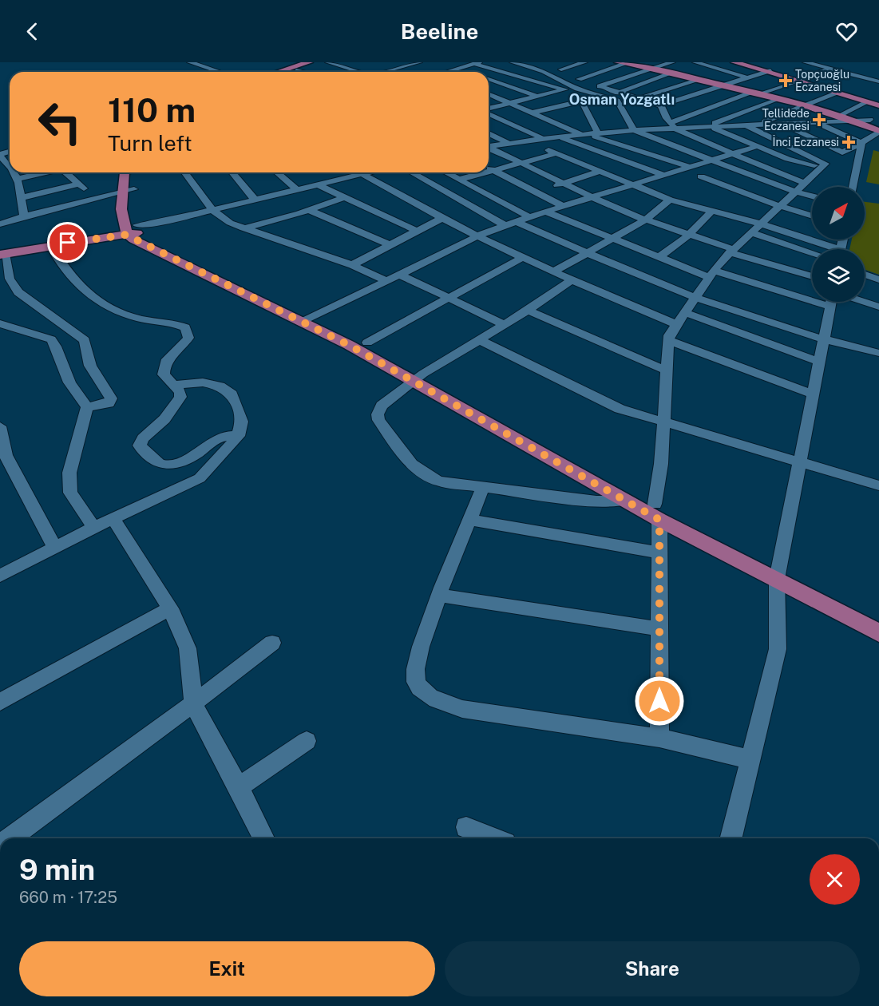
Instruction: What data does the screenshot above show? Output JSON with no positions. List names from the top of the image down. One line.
{"districts":["Osman Yozgatlı"],"places":{"health":["Topçuoğlu Eczanesi","Tellidede Eczanesi","İnci Eczanesi"]},"north":"top right","page":{"header":"Beeline","turn":["110 m","Turn left"],"heading":["9 min","660 m · 17:25"],"buttons":["Exit","Share"]}}
